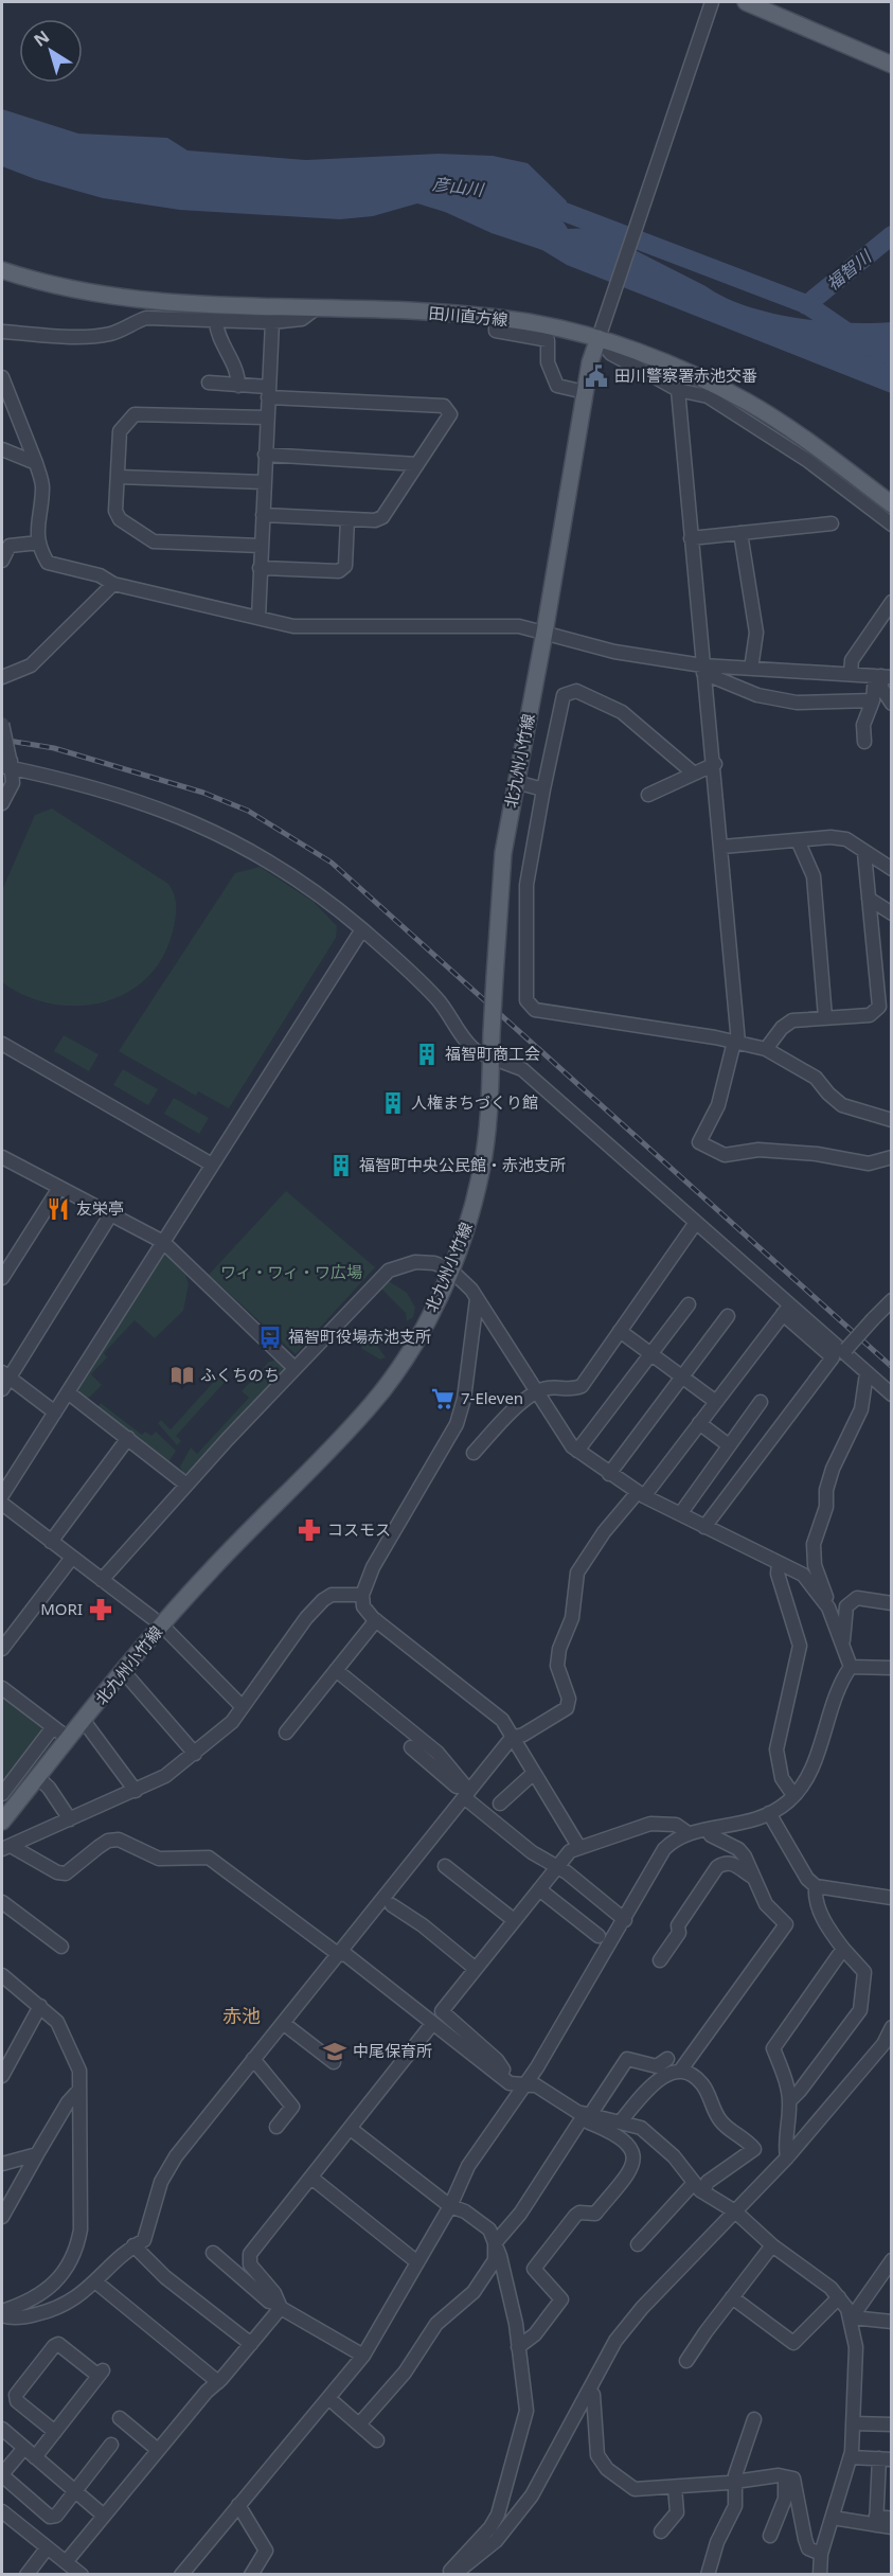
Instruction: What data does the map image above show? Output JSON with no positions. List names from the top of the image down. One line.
{"streets":{"main road":["田川直方線","北九州小竹線"]},"crossings":[["田川直方線","北九州小竹線"]],"districts":["赤池"],"water":["彦山川","福智川"],"parks":["ワィ・ワィ・ワ広場"],"places":{"public building":["田川警察署赤池交番"],"building":["福智町商工会","人権まちづくり館","福智町中央公民館・赤池支所"],"restaurant":["友栄亭"],"bus stop":["福智町役場赤池支所"],"library":["ふくちのち"],"supermarket":["7-Eleven"],"pharmacy":["コスモス","MORI"],"school or university":["中尾保育所"]},"north":"top left"}
